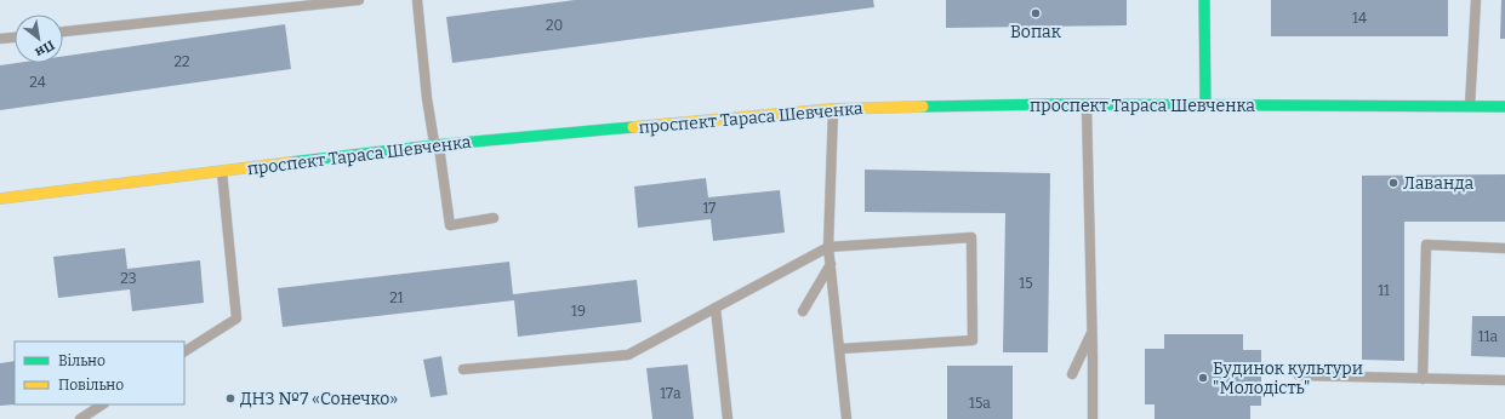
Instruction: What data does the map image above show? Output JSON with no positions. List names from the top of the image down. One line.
{"streets":{"street":["проспект Тараса Шевченка"]},"places":["Вопак","Лаванда","Будинок культури \"Молодість\"","ДНЗ №7 «Сонечко»"],"house_numbers":["14","20","22","24","17","23","15","11","21","19","11а","17а","15а"],"legend":["Вільно","Повільно"],"north":"bottom right"}
